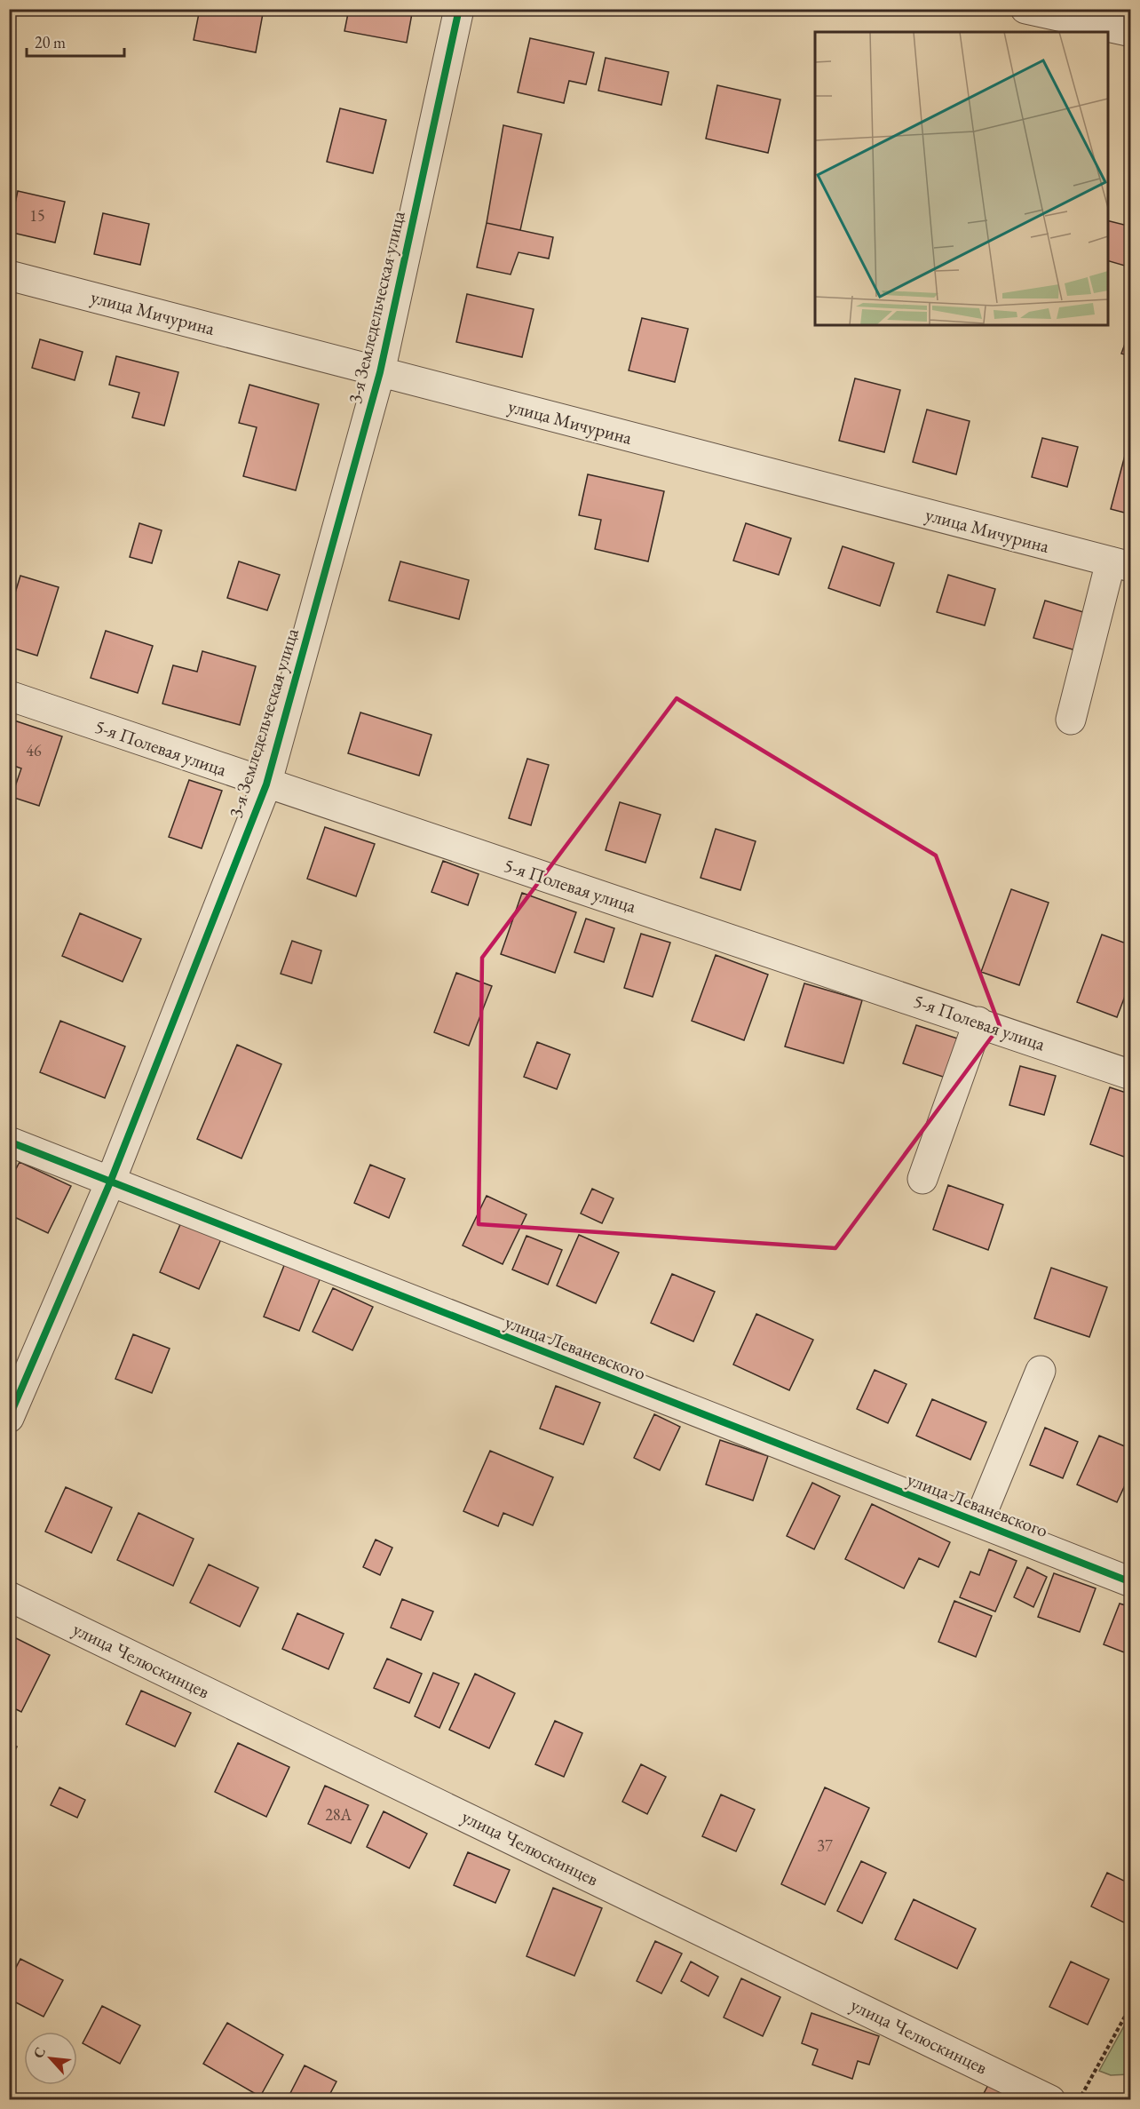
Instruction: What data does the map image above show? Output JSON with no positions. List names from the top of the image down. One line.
{"streets":{"street":["3-я Земледельческая улица","улица Мичурина","5-я Полевая улица","улица Леваневского","улица Челюскинцев"]},"crossings":[["3-я Земледельческая улица","улица Мичурина"],["3-я Земледельческая улица","5-я Полевая улица"],["3-я Земледельческая улица","улица Леваневского"]],"house_numbers":["15","46","28А","37"],"scale_bar":"20 m","north":"top left"}
